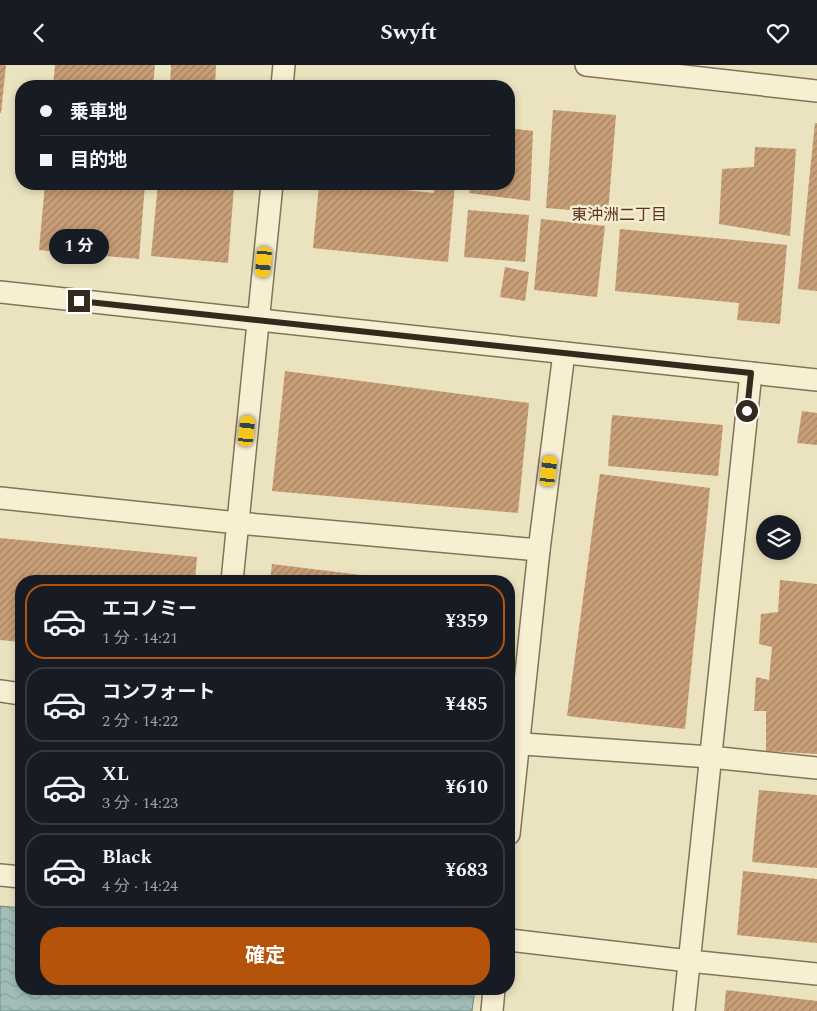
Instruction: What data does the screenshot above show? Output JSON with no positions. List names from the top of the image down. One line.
{"districts":["東沖洲二丁目"],"page":{"header":"Swyft","banner":["乗車地","目的地"],"bubble":"1 分","list":[{"name":"エコノミー","note":"1 分 · 14:21","value":"¥359"},{"name":"コンフォート","note":"2 分 · 14:22","value":"¥485"},{"name":"XL","note":"3 分 · 14:23","value":"¥610"},{"name":"Black","note":"4 分 · 14:24","value":"¥683"}],"buttons":"確定"}}
